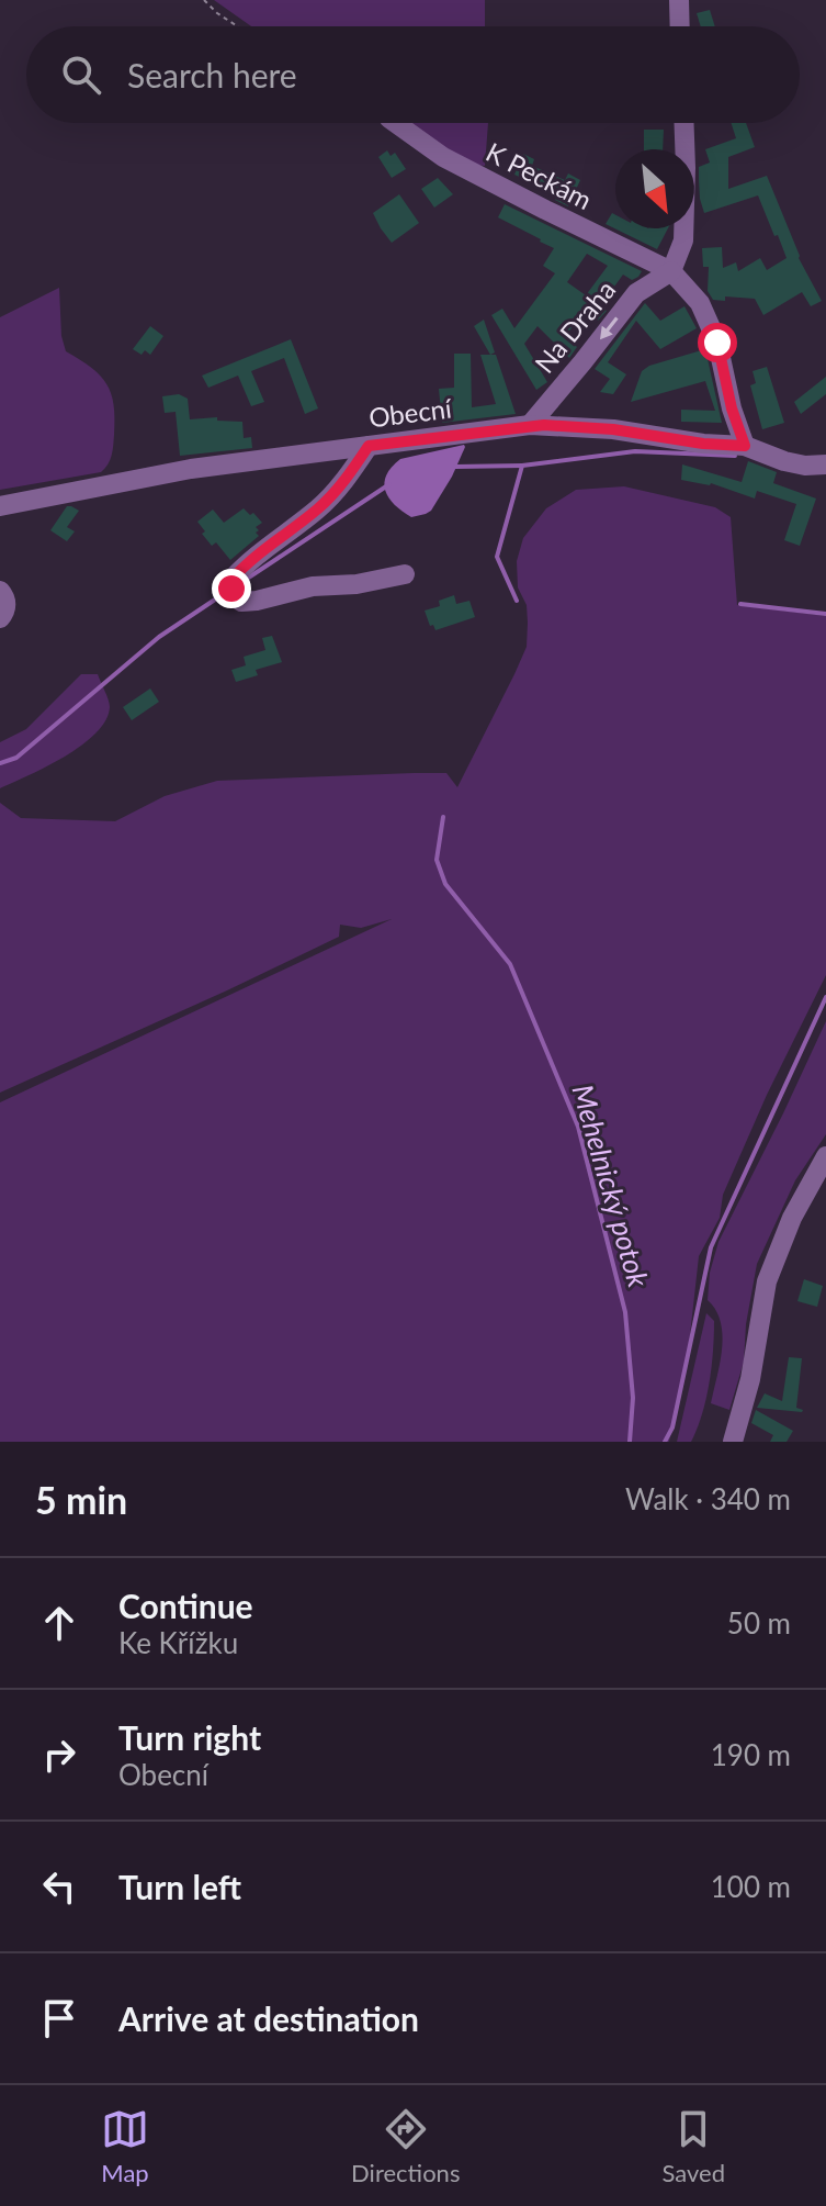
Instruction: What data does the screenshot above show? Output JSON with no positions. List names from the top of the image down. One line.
{"streets":{"street":["K Peckám","Na Draha","Obecní"]},"crossings":[["K Peckám","Na Draha"],["Na Draha","Obecní"]],"one_way":["Na Draha"],"water":["Mehelnický potok"],"north":"bottom right","page":{"search":"Search here","heading":["5 min","Walk · 340 m"],"list":[["Continue","Ke Křížku","50 m"],["Turn right","Obecní","190 m"],["Turn left","100 m"],"Arrive at destination"],"nav":["Map","Directions","Saved"]}}
